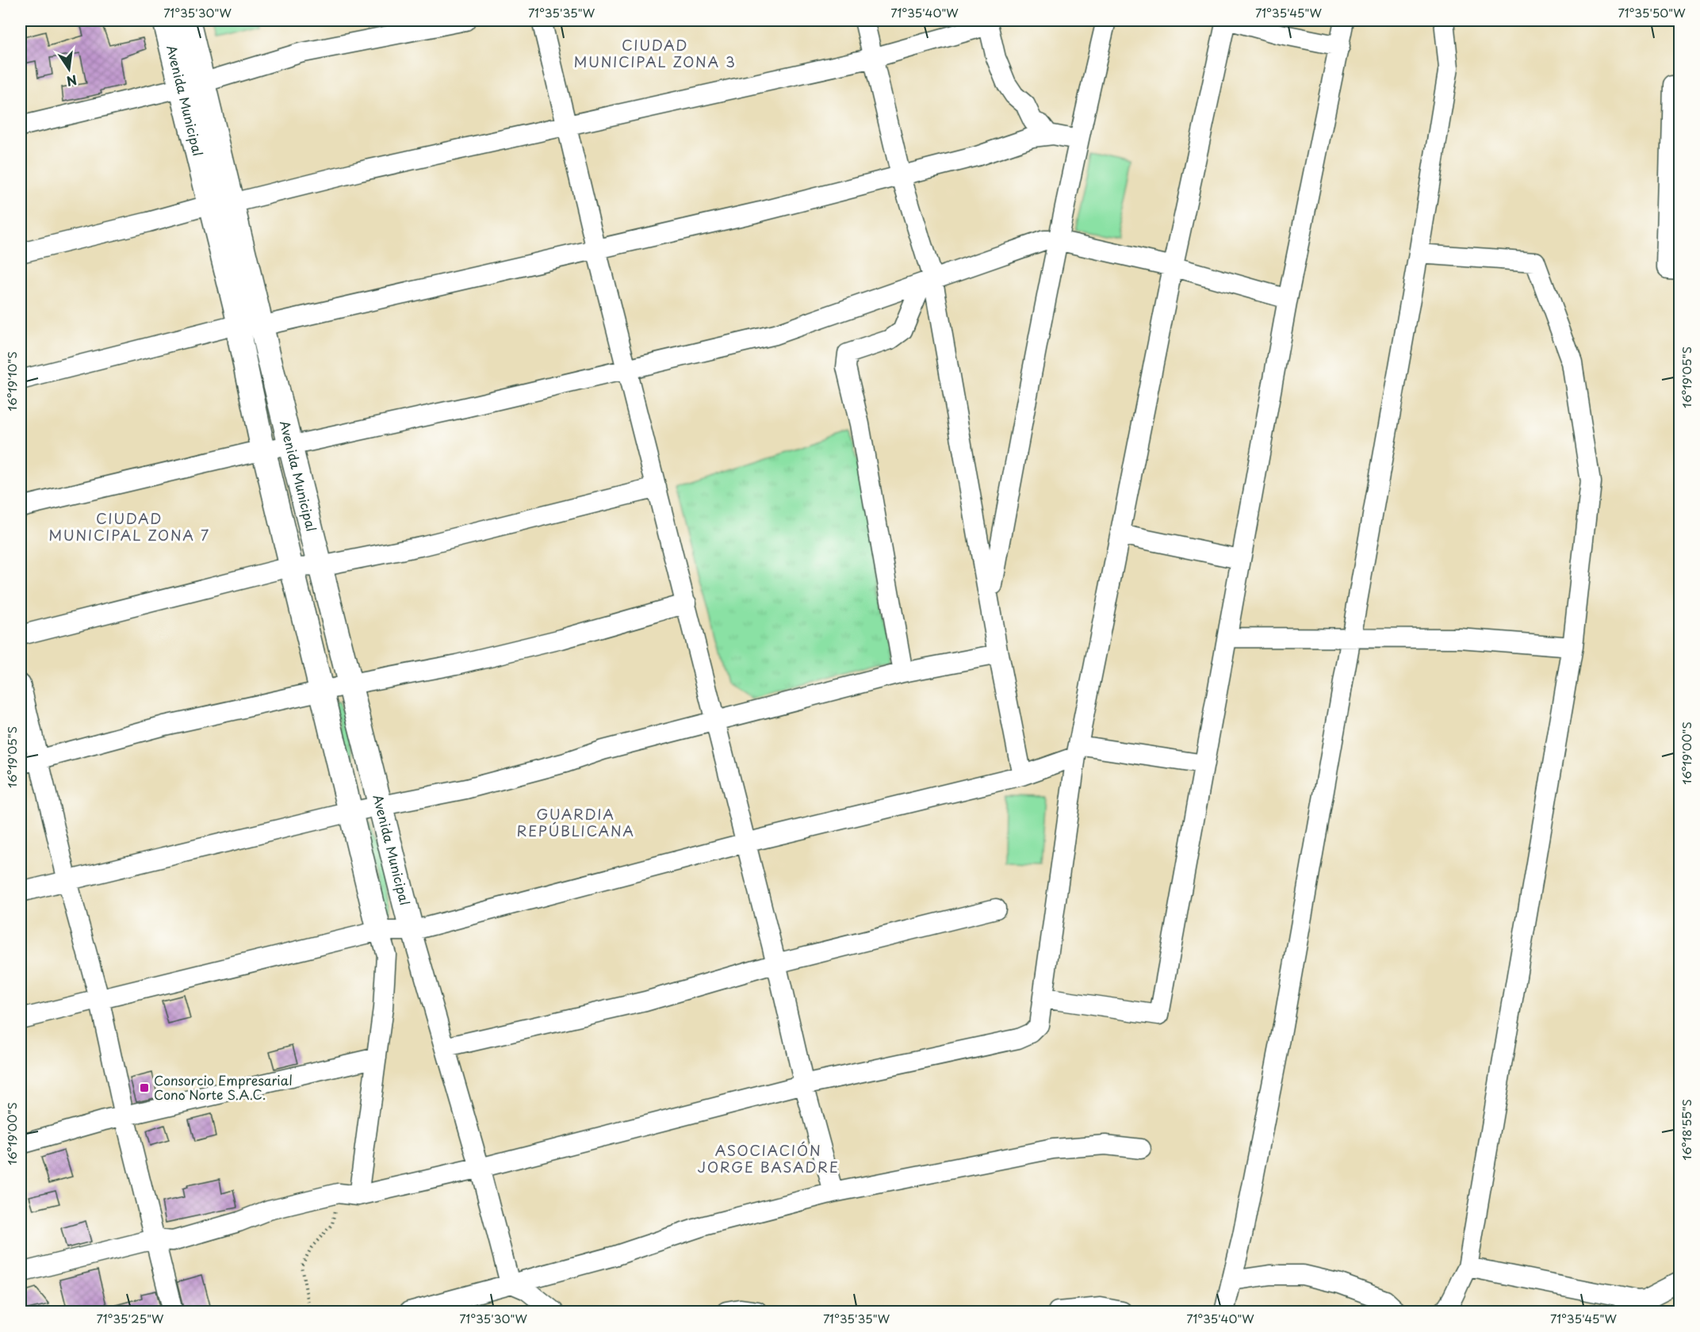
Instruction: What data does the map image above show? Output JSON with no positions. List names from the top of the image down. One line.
{"streets":{"street":["Avenida Municipal"]},"districts":["CIUDAD MUNICIPAL ZONA 3","CIUDAD MUNICIPAL ZONA 7","GUARDIA REPÚBLICANA","ASOCIACIÓN JORGE BASADRE"],"places":{"transit":["Consorcio Empresarial Cono Norte S.A.C."]},"north":"bottom","coordinates":["71°35'30\"W","71°35'35\"W","71°35'40\"W","71°35'45\"W","71°35'50\"W","16°19'05\"S","16°19'10\"S","16°19'00\"S","16°18'55\"S","71°35'25\"W"]}
